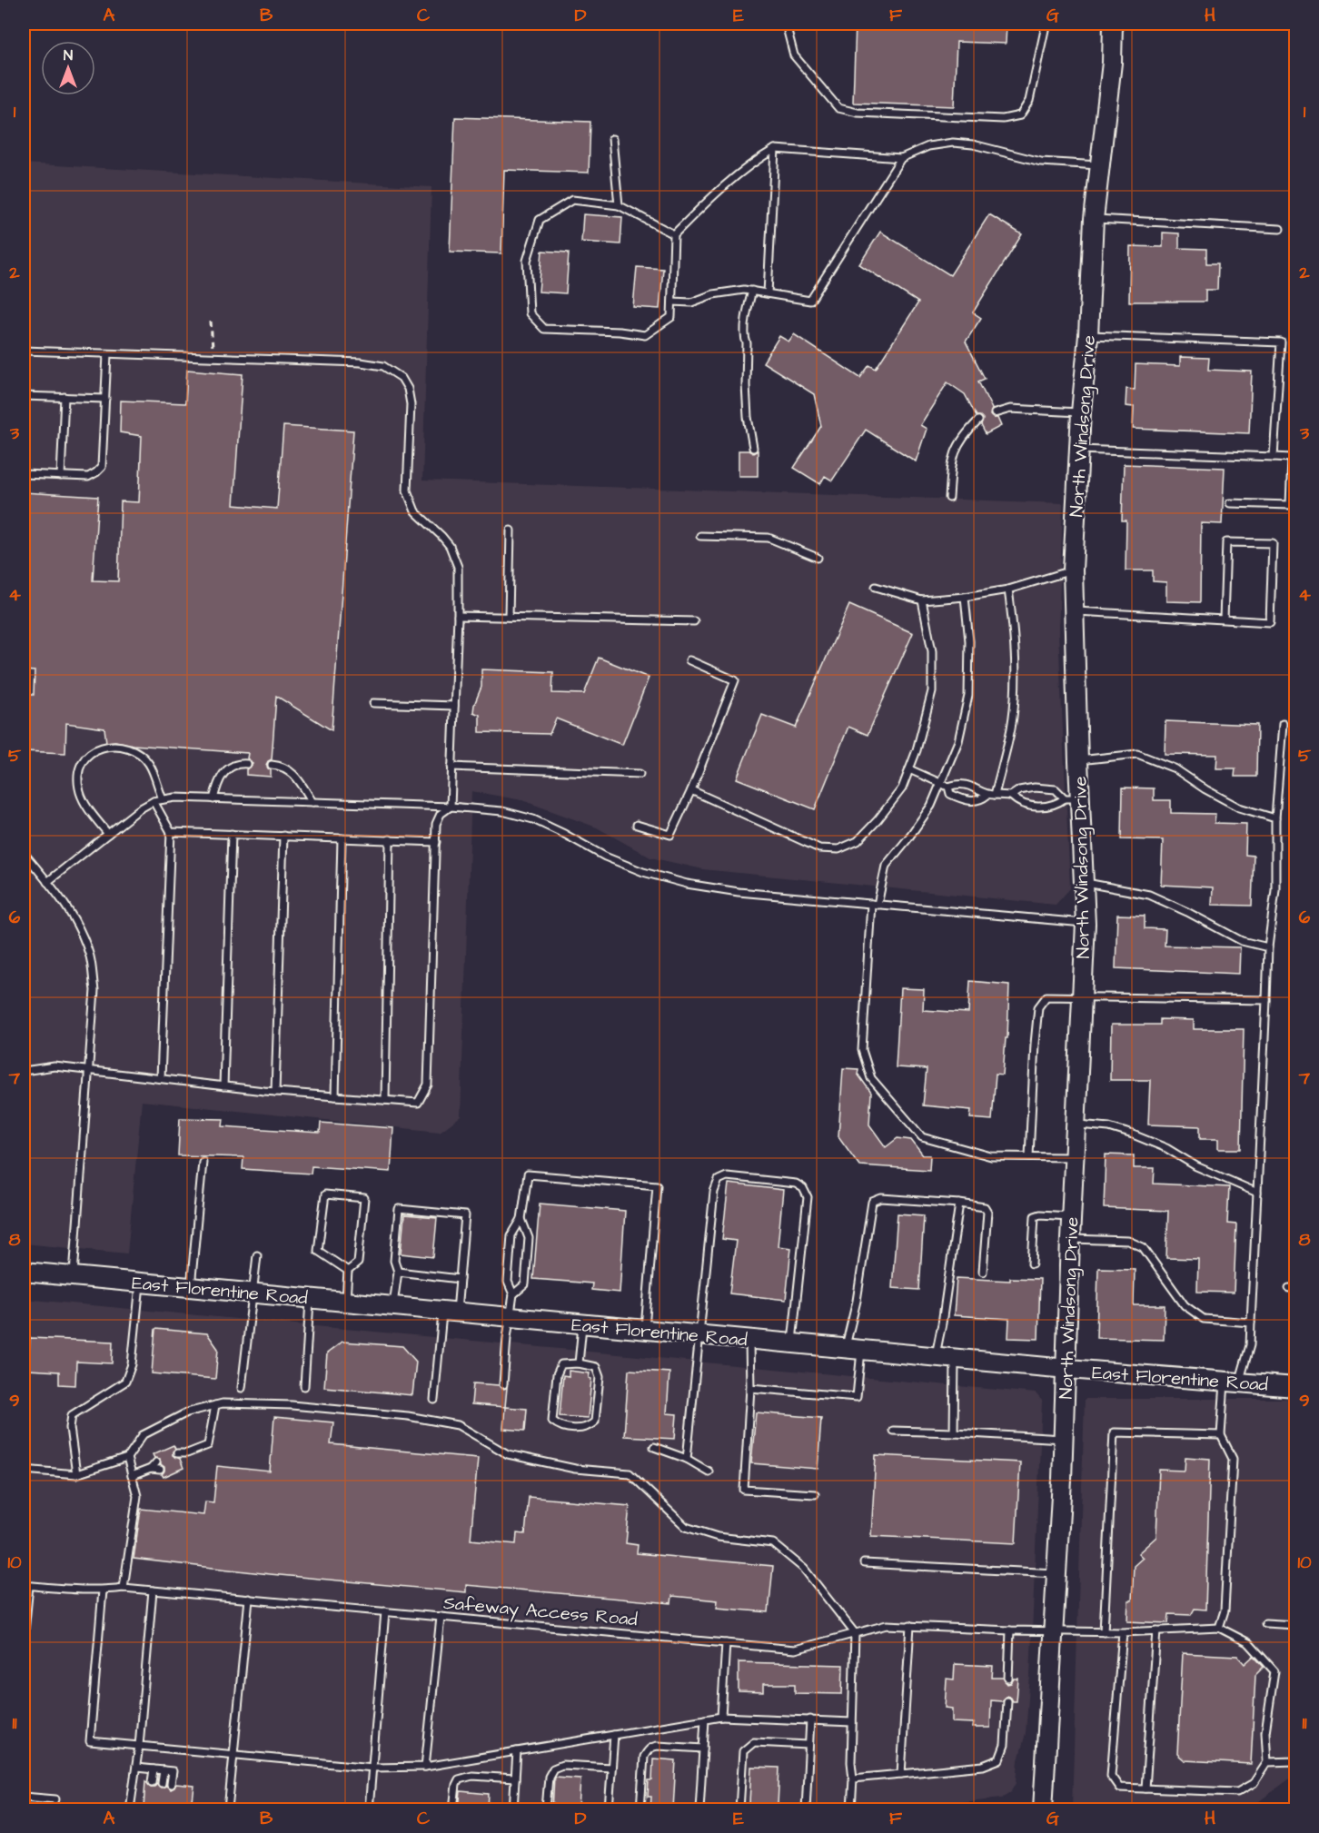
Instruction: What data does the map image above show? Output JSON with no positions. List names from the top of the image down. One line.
{"streets":{"street":["North Windsong Drive","East Florentine Road"],"lane":["Safeway Access Road"]},"crossings":[["North Windsong Drive","East Florentine Road"],["North Windsong Drive","Safeway Access Road"]],"north":"top","grid":{"columns":["A","B","C","D","E","F","G","H"],"rows":["1","2","3","4","5","6","7","8","9","10","11"]}}
